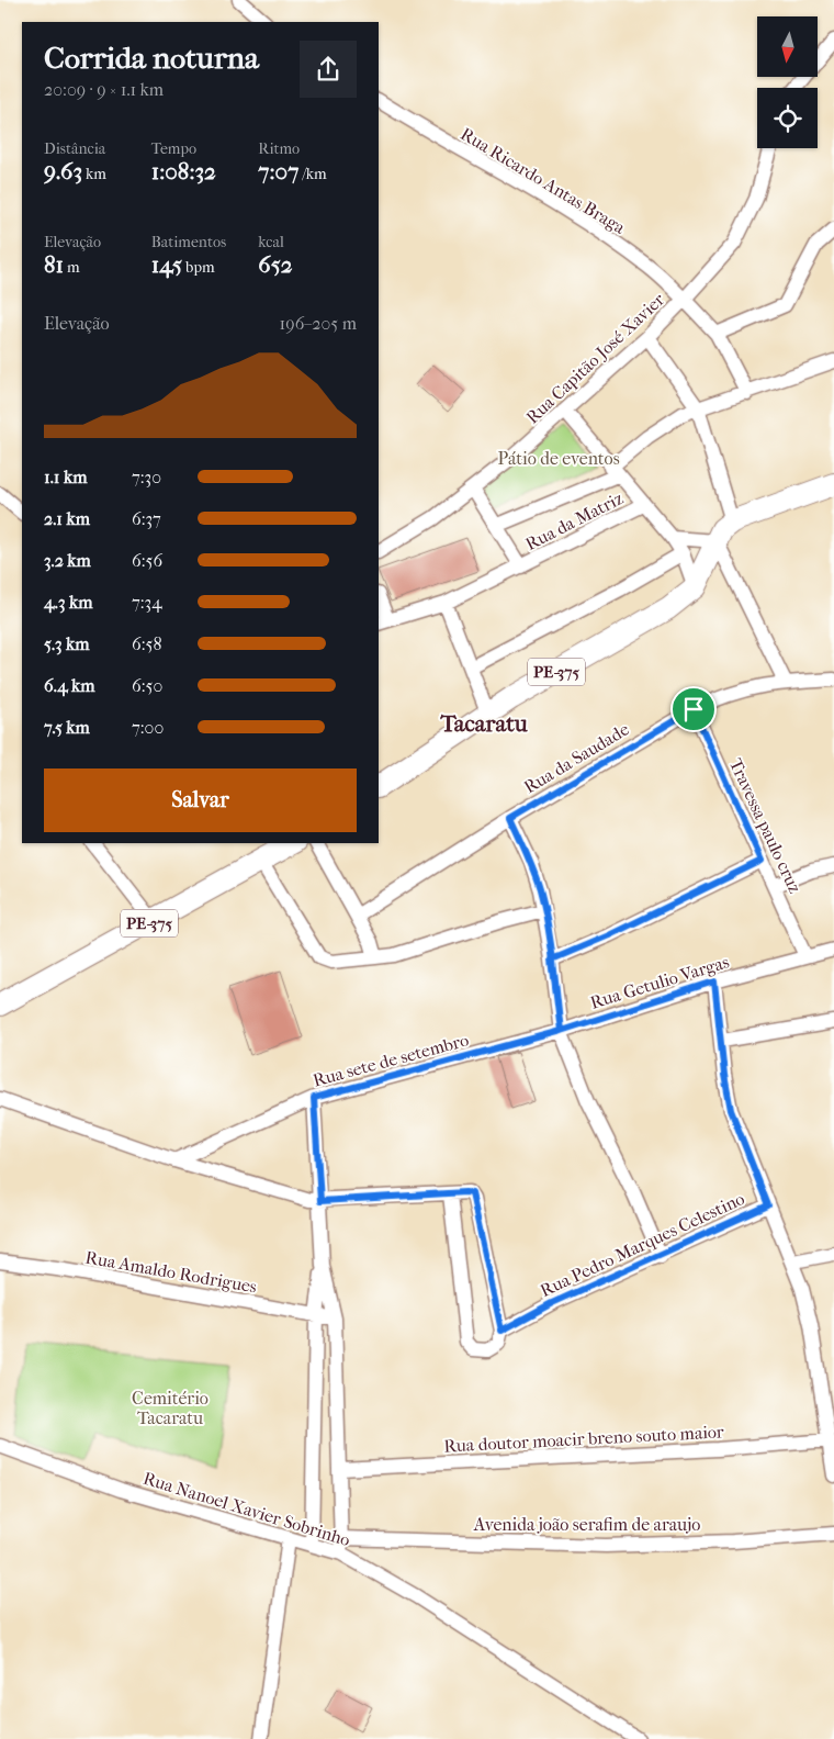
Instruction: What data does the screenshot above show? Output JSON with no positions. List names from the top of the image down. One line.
{"streets":{"main road":["PE-375"],"street":["Rua Ricardo Antas Braga","Rua Capitão José Xavier","Rua da Matriz","Rua da Saudade","Travessa paulo cruz","Rua Getulio Vargas","Rua sete de setembro","Rua Pedro Marques Celestino","Rua Amaldo Rodrigues","Rua doutor moacir breno souto maior","Rua Nanoel Xavier Sobrinho","Avenida joão serafim de araujo"]},"crossings":[["Rua Ricardo Antas Braga","Rua Capitão José Xavier"],["Rua Capitão José Xavier","Rua da Matriz"],["Rua da Saudade","Travessa paulo cruz"],["Travessa paulo cruz","Rua Getulio Vargas"],["Rua Getulio Vargas","Rua sete de setembro"]],"districts":["Tacaratu"],"parks":["Pátio de eventos","Cemitério Tacaratu"],"north":"bottom","page":{"heading":["Corrida noturna","20:09 · 9 × 1.1 km"],"stats":[["Distância","9.63 km"],["Tempo","1:08:32"],["Ritmo","7:07 /km"],["Elevação","81 m"],["Batimentos","145 bpm"],["kcal","652"]],"chart":["Elevação","196–205 m"],"list":[{"name":"1.1 km","note":"7:30"},{"name":"2.1 km","note":"6:37"},{"name":"3.2 km","note":"6:56"},{"name":"4.3 km","note":"7:34"},{"name":"5.3 km","note":"6:58"},{"name":"6.4 km","note":"6:50"},{"name":"7.5 km","note":"7:00"}],"buttons":"Salvar"}}
